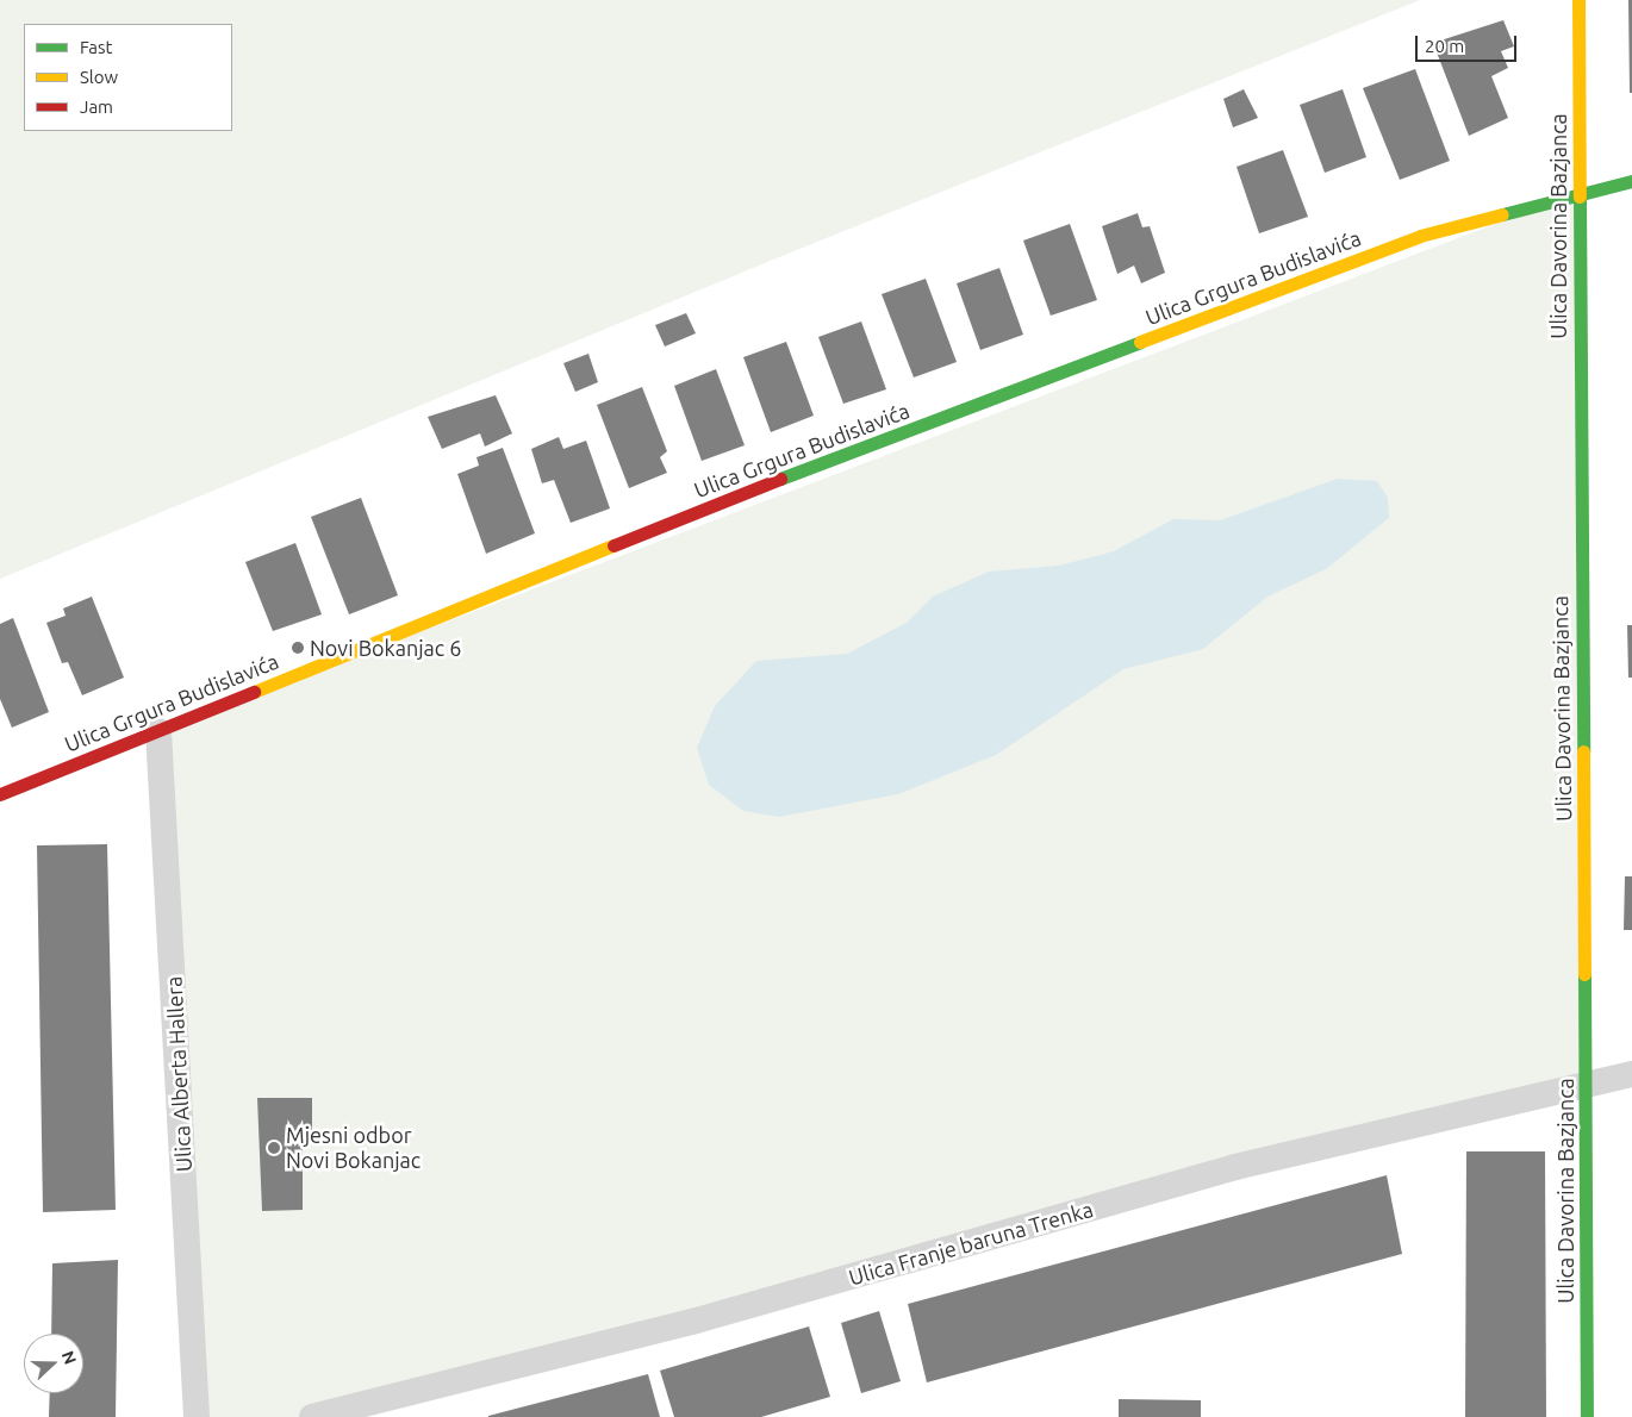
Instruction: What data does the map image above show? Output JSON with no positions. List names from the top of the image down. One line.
{"streets":{"street":["Ulica Davorina Bazjanca","Ulica Grgura Budislavića","Ulica Alberta Hallera","Ulica Franje baruna Trenka"]},"crossings":[["Ulica Davorina Bazjanca","Ulica Grgura Budislavića"],["Ulica Davorina Bazjanca","Ulica Franje baruna Trenka"],["Ulica Grgura Budislavića","Ulica Alberta Hallera"]],"places":["Novi Bokanjac 6","Mjesni odbor Novi Bokanjac"],"legend":["Fast","Slow","Jam"],"scale_bar":"20 m","north":"right"}
